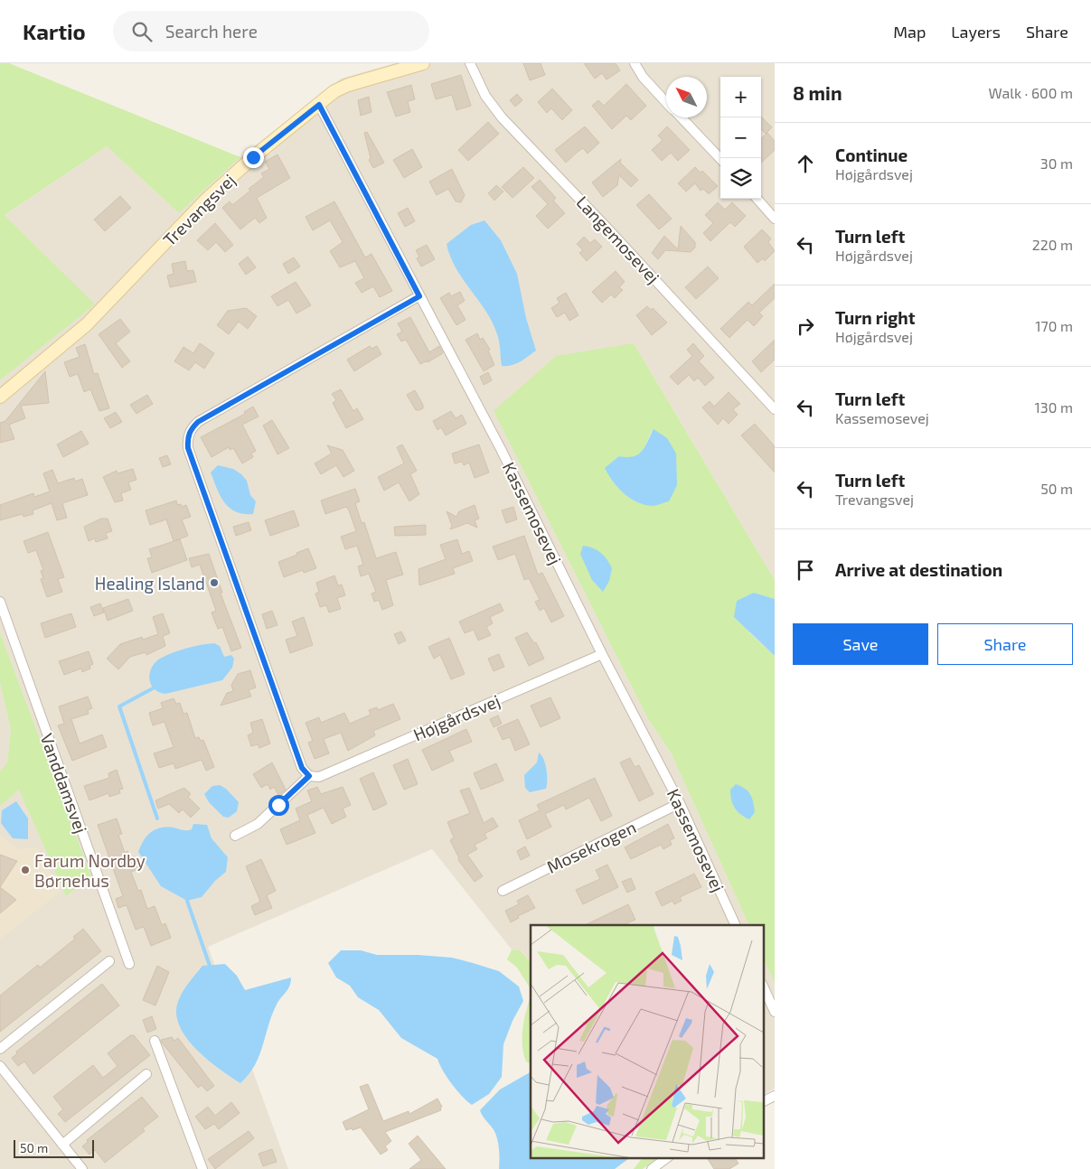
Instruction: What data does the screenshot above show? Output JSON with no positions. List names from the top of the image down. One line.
{"streets":{"street":["Trevangsvej","Langemosevej","Kassemosevej","Højgårdsvej","Vanddamsvej","Mosekrogen"]},"crossings":[["Trevangsvej","Kassemosevej"],["Kassemosevej","Højgårdsvej"],["Kassemosevej","Mosekrogen"]],"places":["Healing Island","Farum Nordby Børnehus"],"scale_bar":"50 m","north":"top left","page":{"header":"Kartio","search":"Search here","nav":["Map","Layers","Share"],"heading":["8 min","Walk · 600 m"],"map_buttons":["+","−"],"list":[["Continue","Højgårdsvej","30 m"],["Turn left","Højgårdsvej","220 m"],["Turn right","Højgårdsvej","170 m"],["Turn left","Kassemosevej","130 m"],["Turn left","Trevangsvej","50 m"],"Arrive at destination"],"buttons":["Save","Share"],"scale":"50 m"}}
